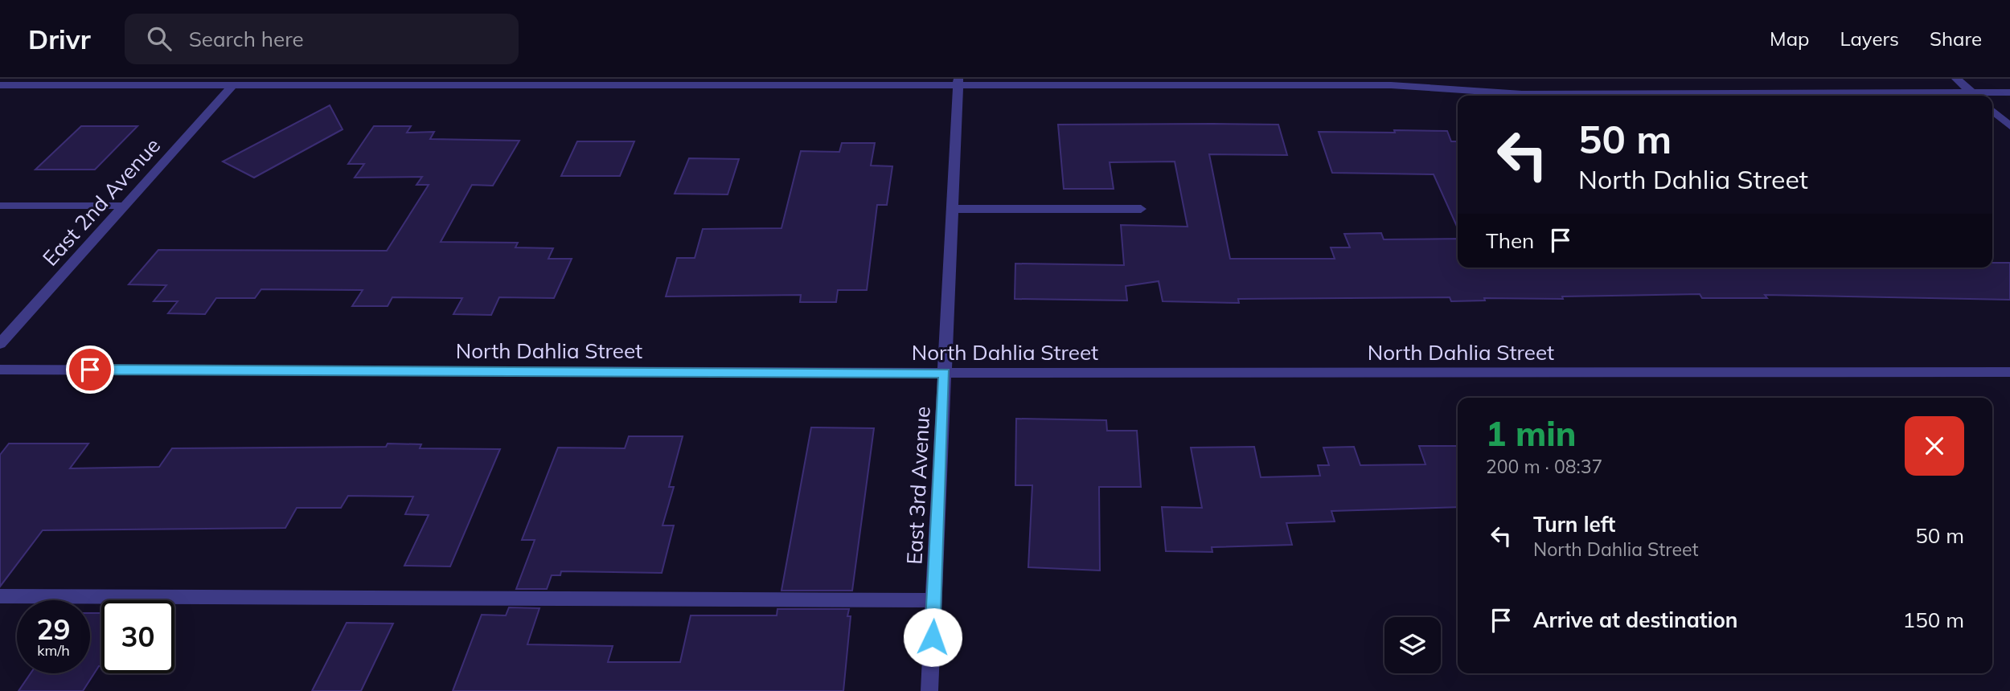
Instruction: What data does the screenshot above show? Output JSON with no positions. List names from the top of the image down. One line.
{"streets":{"street":["East 2nd Avenue","North Dahlia Street","East 3rd Avenue"]},"crossings":[["North Dahlia Street","East 3rd Avenue"]],"page":{"header":"Drivr","search":"Search here","nav":["Map","Layers","Share"],"turn":["50 m","North Dahlia Street"],"then":"Then","heading":["1 min","200 m · 08:37"],"list":[{"name":"Turn left","note":"North Dahlia Street","value":"50 m"},{"name":"Arrive at destination","value":"150 m"}],"speed":"29 km/h","limit":"30"}}
